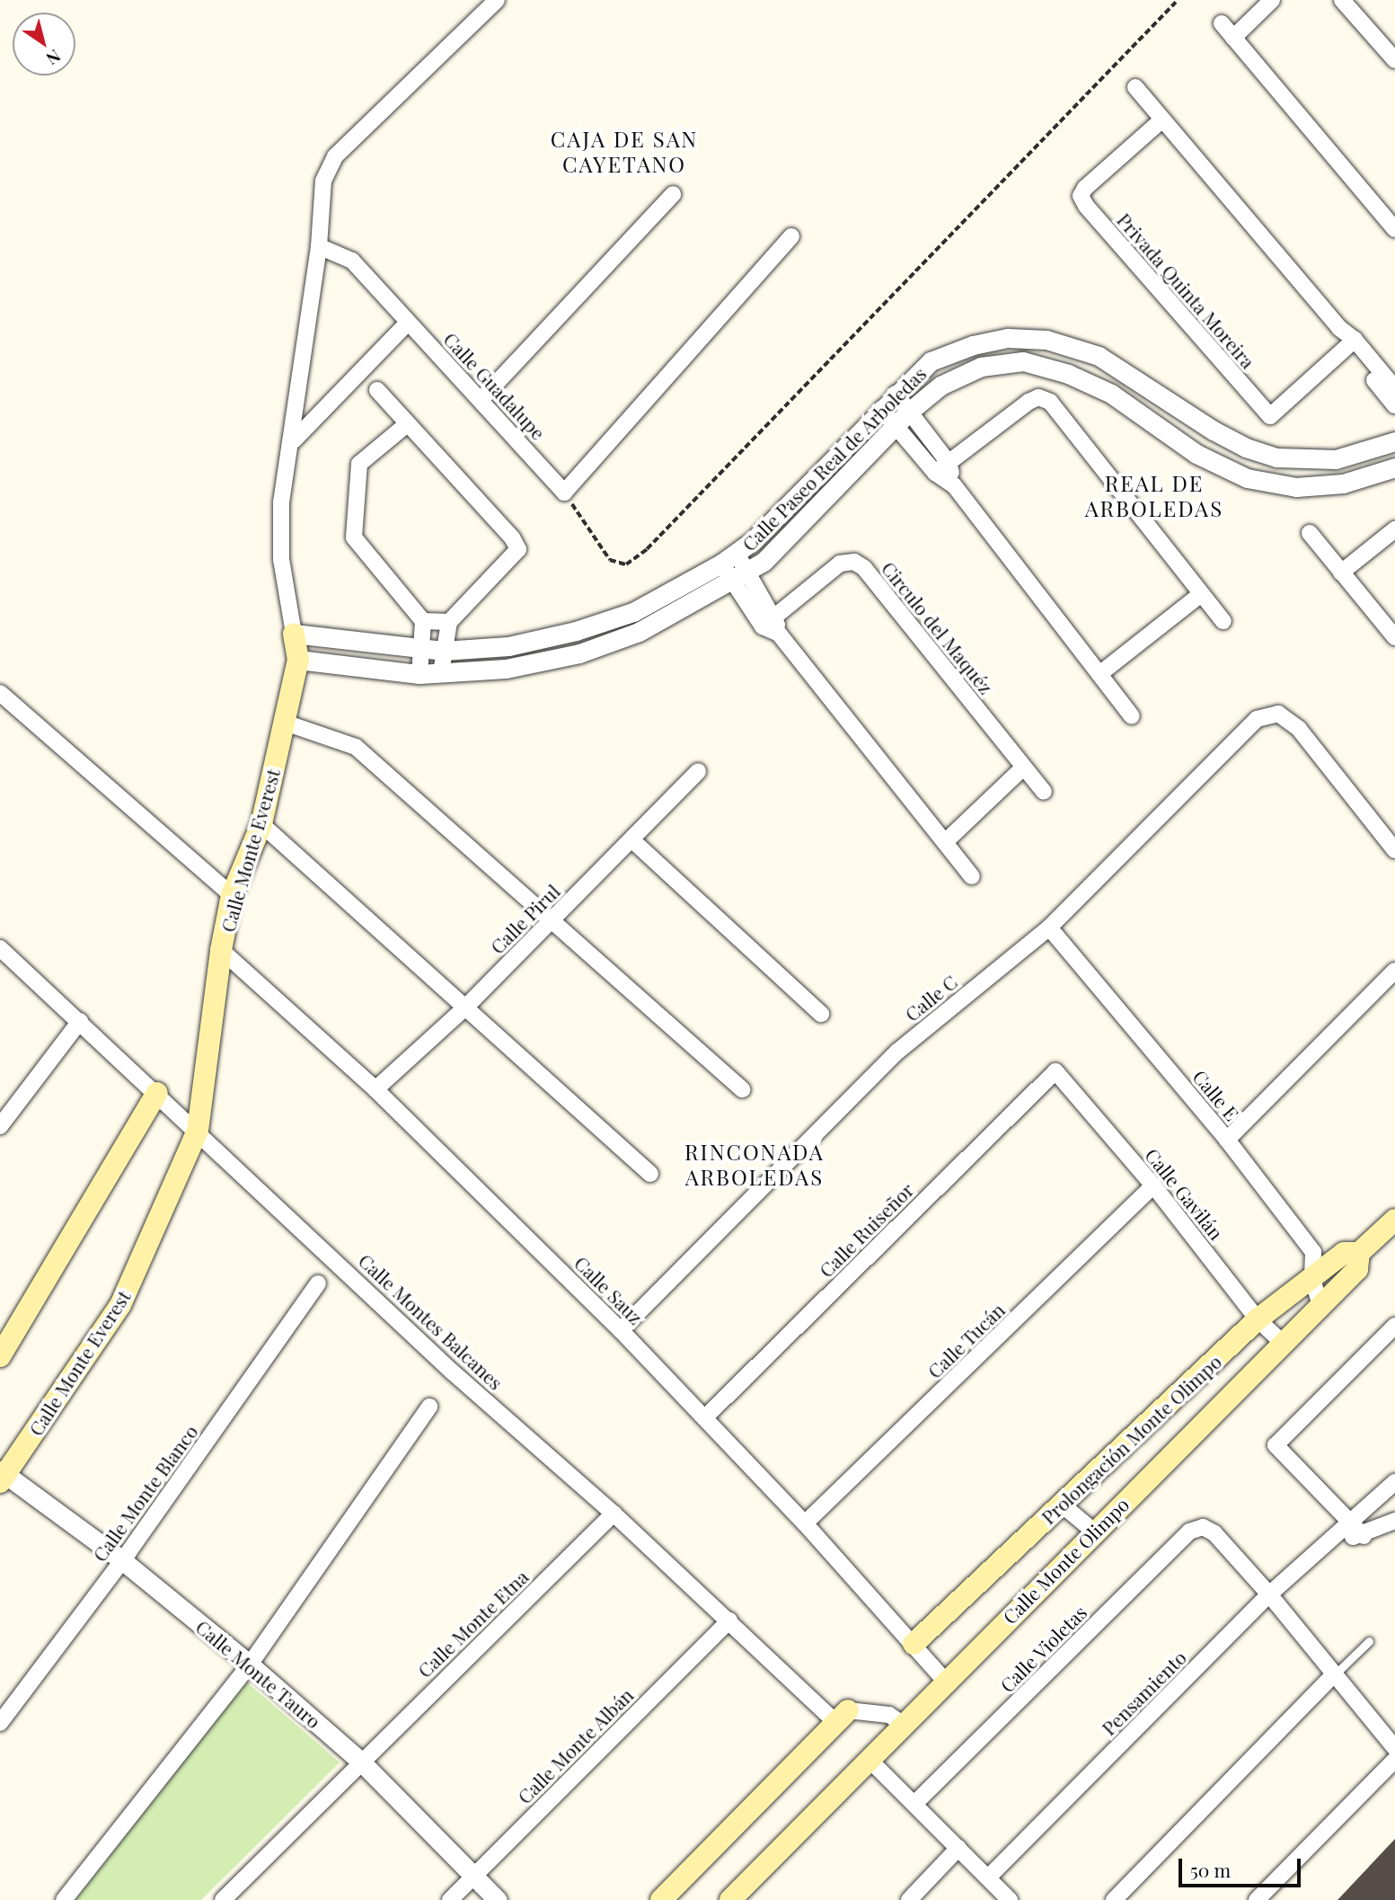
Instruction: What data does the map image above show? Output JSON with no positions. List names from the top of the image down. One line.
{"streets":{"main road":["Calle Monte Everest","Prolongación Monte Olimpo","Calle Monte Olimpo"],"street":["Privada Quinta Moreira","Calle Guadalupe","Calle Paseo Real de Arboledas","Circulo del Maquéz","Calle Pirul","Calle C","Calle E","Calle Gavilán","Calle Ruiseñor","Calle Sauz","Calle Montes Balcanes","Calle Tucán","Calle Monte Blanco","Calle Monte Etna","Calle Violetas","Calle Monte Tauro","Pensamiento","Calle Monte Albán"]},"crossings":[["Calle Guadalupe","Calle Monte Everest"],["Calle Paseo Real de Arboledas","Calle Monte Everest"],["Calle Monte Everest","Calle Sauz"],["Calle Monte Everest","Calle Montes Balcanes"],["Calle Monte Everest","Calle Monte Tauro"],["Calle Pirul","Calle Sauz"],["Calle C","Calle E"],["Calle C","Calle Sauz"],["Calle E","Prolongación Monte Olimpo"],["Calle E","Calle Monte Olimpo"],["Calle Gavilán","Calle Ruiseñor"],["Calle Gavilán","Calle Tucán"],["Calle Gavilán","Prolongación Monte Olimpo"],["Calle Gavilán","Calle Monte Olimpo"],["Calle Ruiseñor","Calle Sauz"],["Calle Sauz","Calle Tucán"],["Calle Sauz","Prolongación Monte Olimpo"],["Calle Sauz","Calle Monte Olimpo"],["Calle Montes Balcanes","Calle Monte Etna"],["Calle Montes Balcanes","Calle Monte Albán"],["Prolongación Monte Olimpo","Calle Monte Olimpo"],["Calle Monte Blanco","Calle Monte Tauro"],["Calle Monte Etna","Calle Monte Tauro"],["Calle Violetas","Pensamiento"],["Calle Monte Tauro","Calle Monte Albán"]],"districts":["CAJA DE SAN CAYETANO","REAL DE ARBOLEDAS","RINCONADA ARBOLEDAS"],"scale_bar":"50 m","north":"bottom right"}
